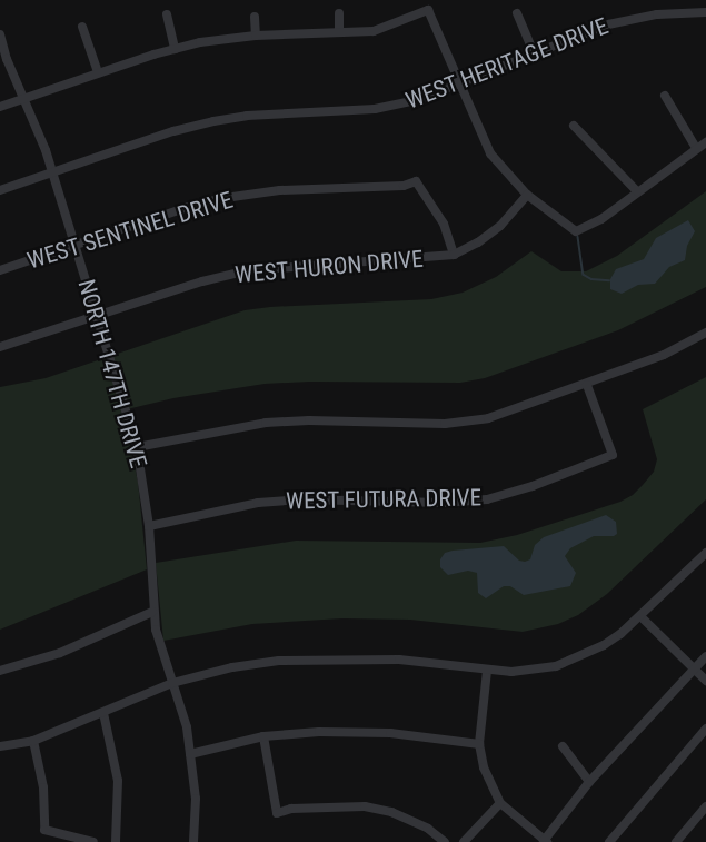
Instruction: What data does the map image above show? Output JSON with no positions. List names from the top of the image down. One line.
{"streets":{"street":["WEST HERITAGE DRIVE","WEST SENTINEL DRIVE","WEST HURON DRIVE","NORTH 147TH DRIVE","WEST FUTURA DRIVE"]},"crossings":[["WEST HERITAGE DRIVE","NORTH 147TH DRIVE"],["WEST SENTINEL DRIVE","WEST HURON DRIVE"],["WEST SENTINEL DRIVE","NORTH 147TH DRIVE"],["WEST HURON DRIVE","NORTH 147TH DRIVE"],["NORTH 147TH DRIVE","WEST FUTURA DRIVE"]]}
